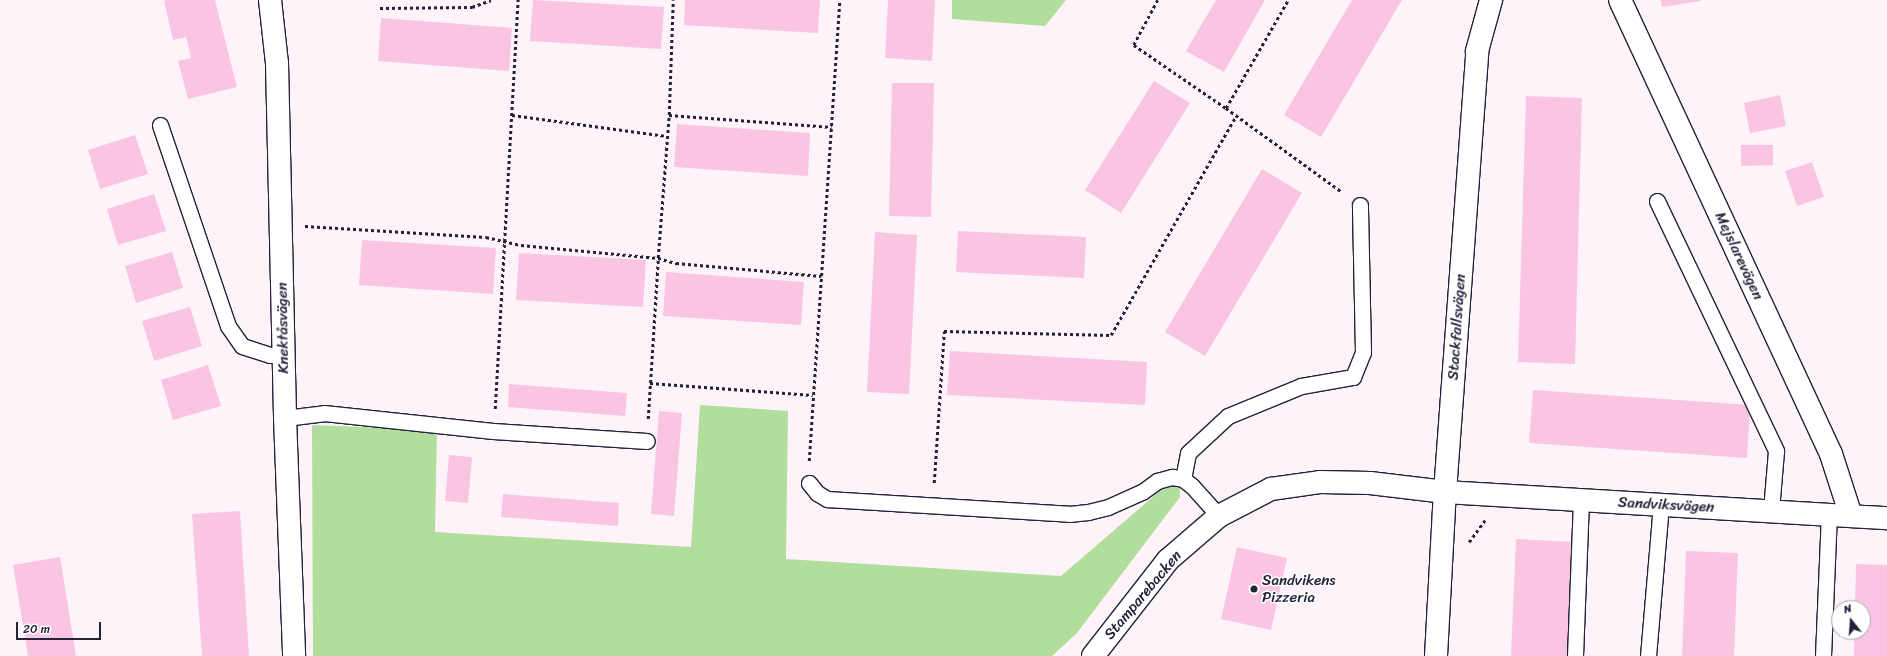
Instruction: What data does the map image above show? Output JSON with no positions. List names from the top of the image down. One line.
{"streets":{"street":["Mejslarevägen","Stackfallsvägen","Knektåsvägen","Sandviksvägen","Stamparebacken"]},"crossings":[["Mejslarevägen","Sandviksvägen"],["Stackfallsvägen","Sandviksvägen"],["Stackfallsvägen","Stamparebacken"],["Sandviksvägen","Stamparebacken"]],"places":["Sandvikens Pizzeria"],"scale_bar":"20 m","north":"top"}
